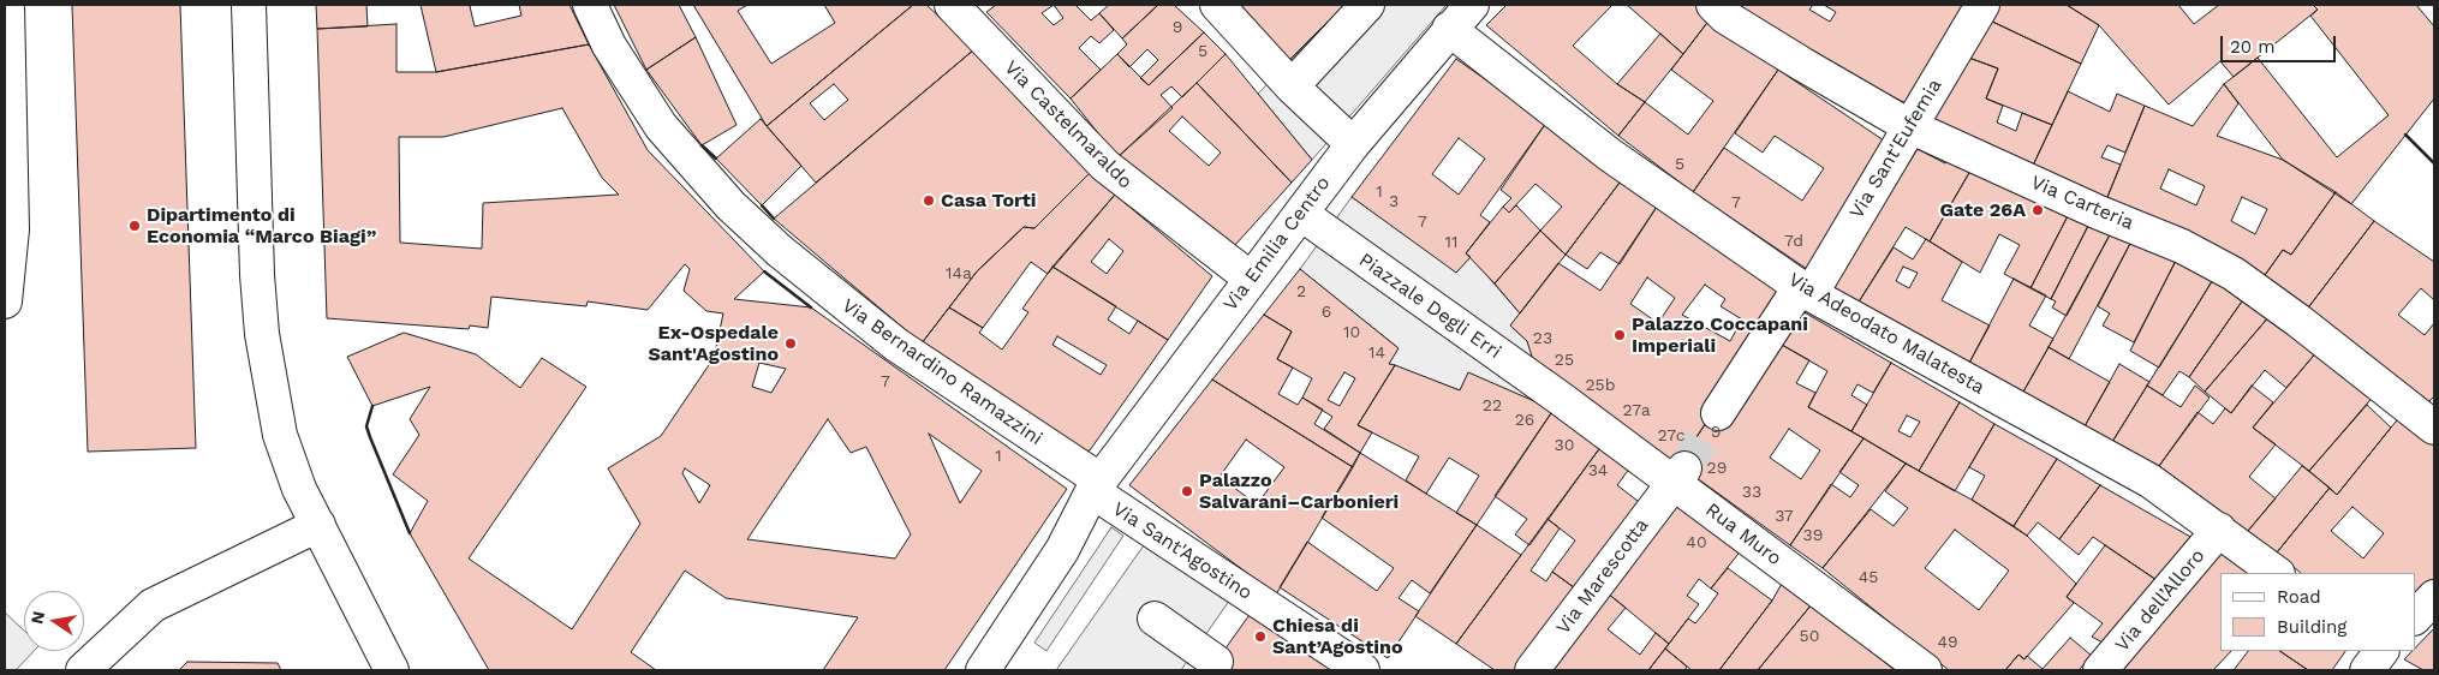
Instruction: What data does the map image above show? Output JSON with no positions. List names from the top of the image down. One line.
{"streets":{"street":["Via Castelmaraldo","Via Sant'Eufemia","Via Carteria","Via Emilia Centro","Piazzale Degli Erri","Via Adeodato Malatesta","Via Bernardino Ramazzini","Rua Muro","Via Sant'Agostino","Via Marescotta","Via dell’Alloro"]},"crossings":[["Via Castelmaraldo","Via Emilia Centro"],["Via Sant'Eufemia","Via Carteria"],["Via Sant'Eufemia","Via Adeodato Malatesta"],["Via Emilia Centro","Piazzale Degli Erri"],["Via Emilia Centro","Via Adeodato Malatesta"],["Via Emilia Centro","Via Bernardino Ramazzini"],["Via Emilia Centro","Via Sant'Agostino"],["Piazzale Degli Erri","Rua Muro"],["Via Adeodato Malatesta","Via dell’Alloro"],["Via Bernardino Ramazzini","Via Sant'Agostino"],["Rua Muro","Via Marescotta"]],"places":["Casa Torti","Gate 26A","Dipartimento di Economia “Marco Biagi”","Palazzo Coccapani Imperiali","Ex-Ospedale Sant'Agostino","Palazzo Salvarani–Carbonieri","Chiesa di Sant’Agostino"],"house_numbers":["9","5","5","1","3","7","7","7d","11","14a","2","6","10","23","14","25","7","25b","22","27a","26","9","27c","30","1","29","34","33","37","39","40","45","50","49"],"legend":["Road","Building"],"scale_bar":"20 m","north":"left"}
